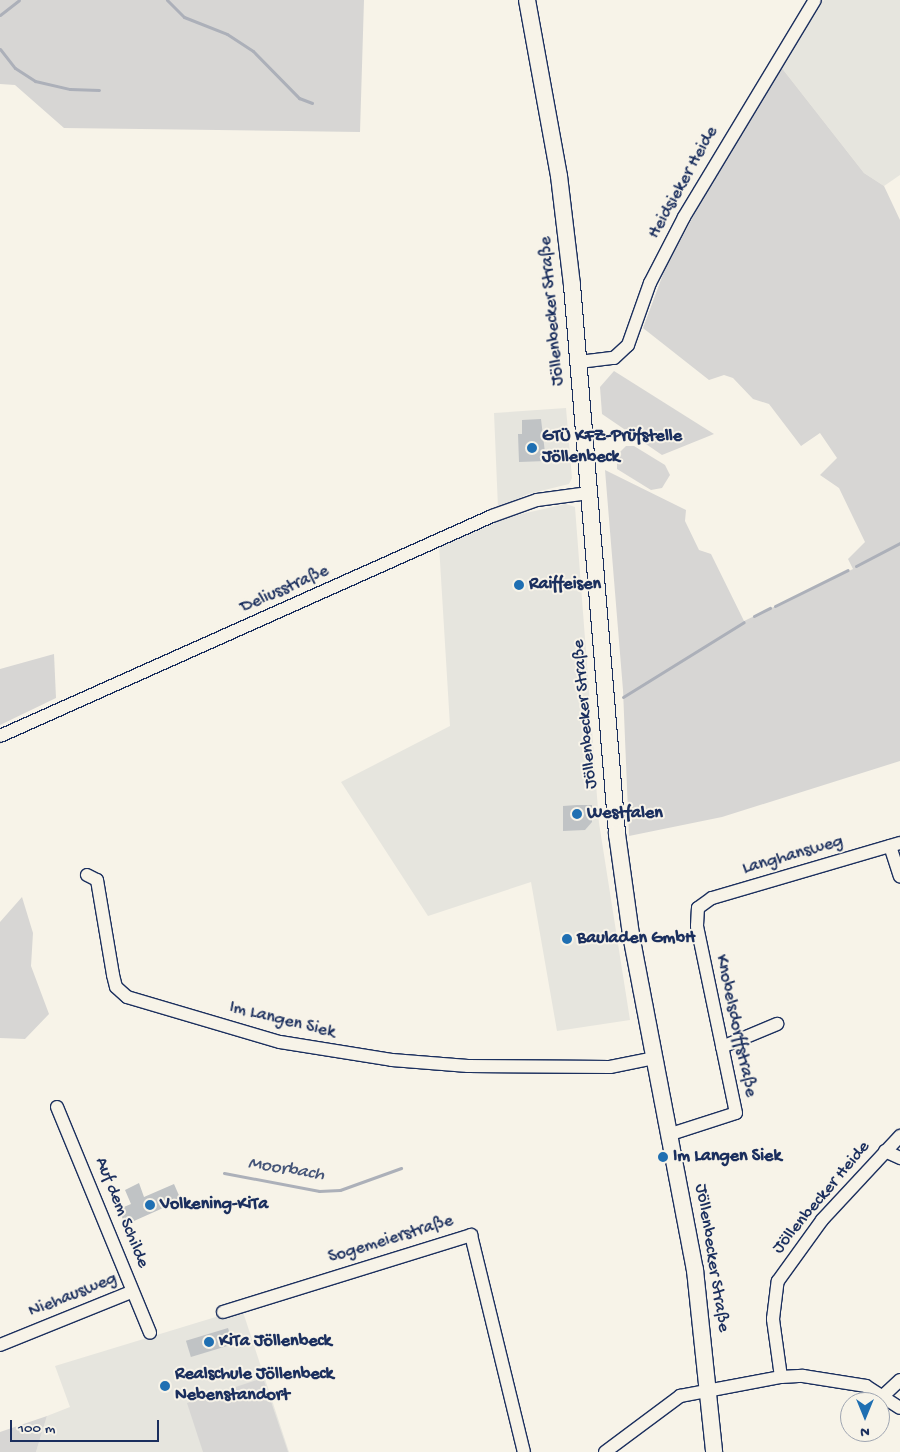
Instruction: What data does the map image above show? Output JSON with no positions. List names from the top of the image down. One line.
{"streets":{"main road":["Jöllenbecker Straße"],"street":["Heidsieker Heide","Deliusstraße","Langhansweg","Im Langen Siek","Knobelsdorffstraße","Jöllenbecker Heide","Auf dem Schilde","Sogemeierstraße","Niehausweg"]},"crossings":[["Heidsieker Heide","Jöllenbecker Straße"],["Jöllenbecker Straße","Deliusstraße"],["Jöllenbecker Straße","Im Langen Siek"],["Jöllenbecker Straße","Knobelsdorffstraße"],["Langhansweg","Knobelsdorffstraße"],["Auf dem Schilde","Niehausweg"]],"water":["Moorbach"],"places":["GTÜ KFZ-Prüfstelle Jöllenbeck","Raiffeisen","Westfalen","Bauladen GmbH","Im Langen Siek","Volkening-KiTa","KiTa Jöllenbeck","Realschule Jöllenbeck Nebenstandort"],"scale_bar":"100 m","north":"bottom"}
